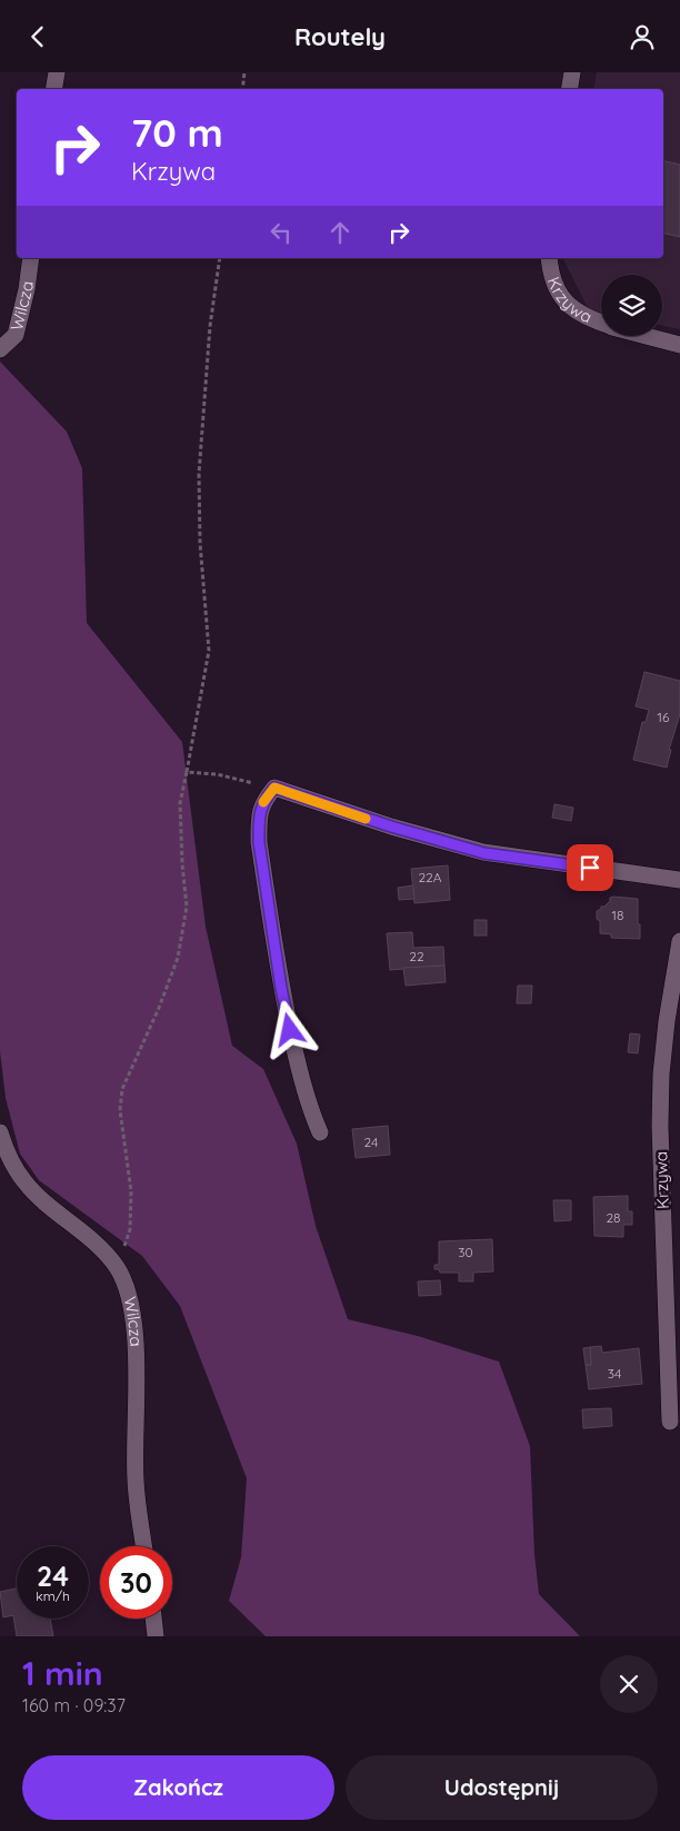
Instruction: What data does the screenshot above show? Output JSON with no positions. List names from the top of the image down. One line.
{"streets":{"street":["Krzywa","Wilcza"]},"house_numbers":["16","22A","18","22","24","28","30","34"],"page":{"header":"Routely","turn":["70 m","Krzywa"],"speed":"24 km/h","limit":"30","heading":["1 min","160 m · 09:37"],"buttons":["Zakończ","Udostępnij"]}}
